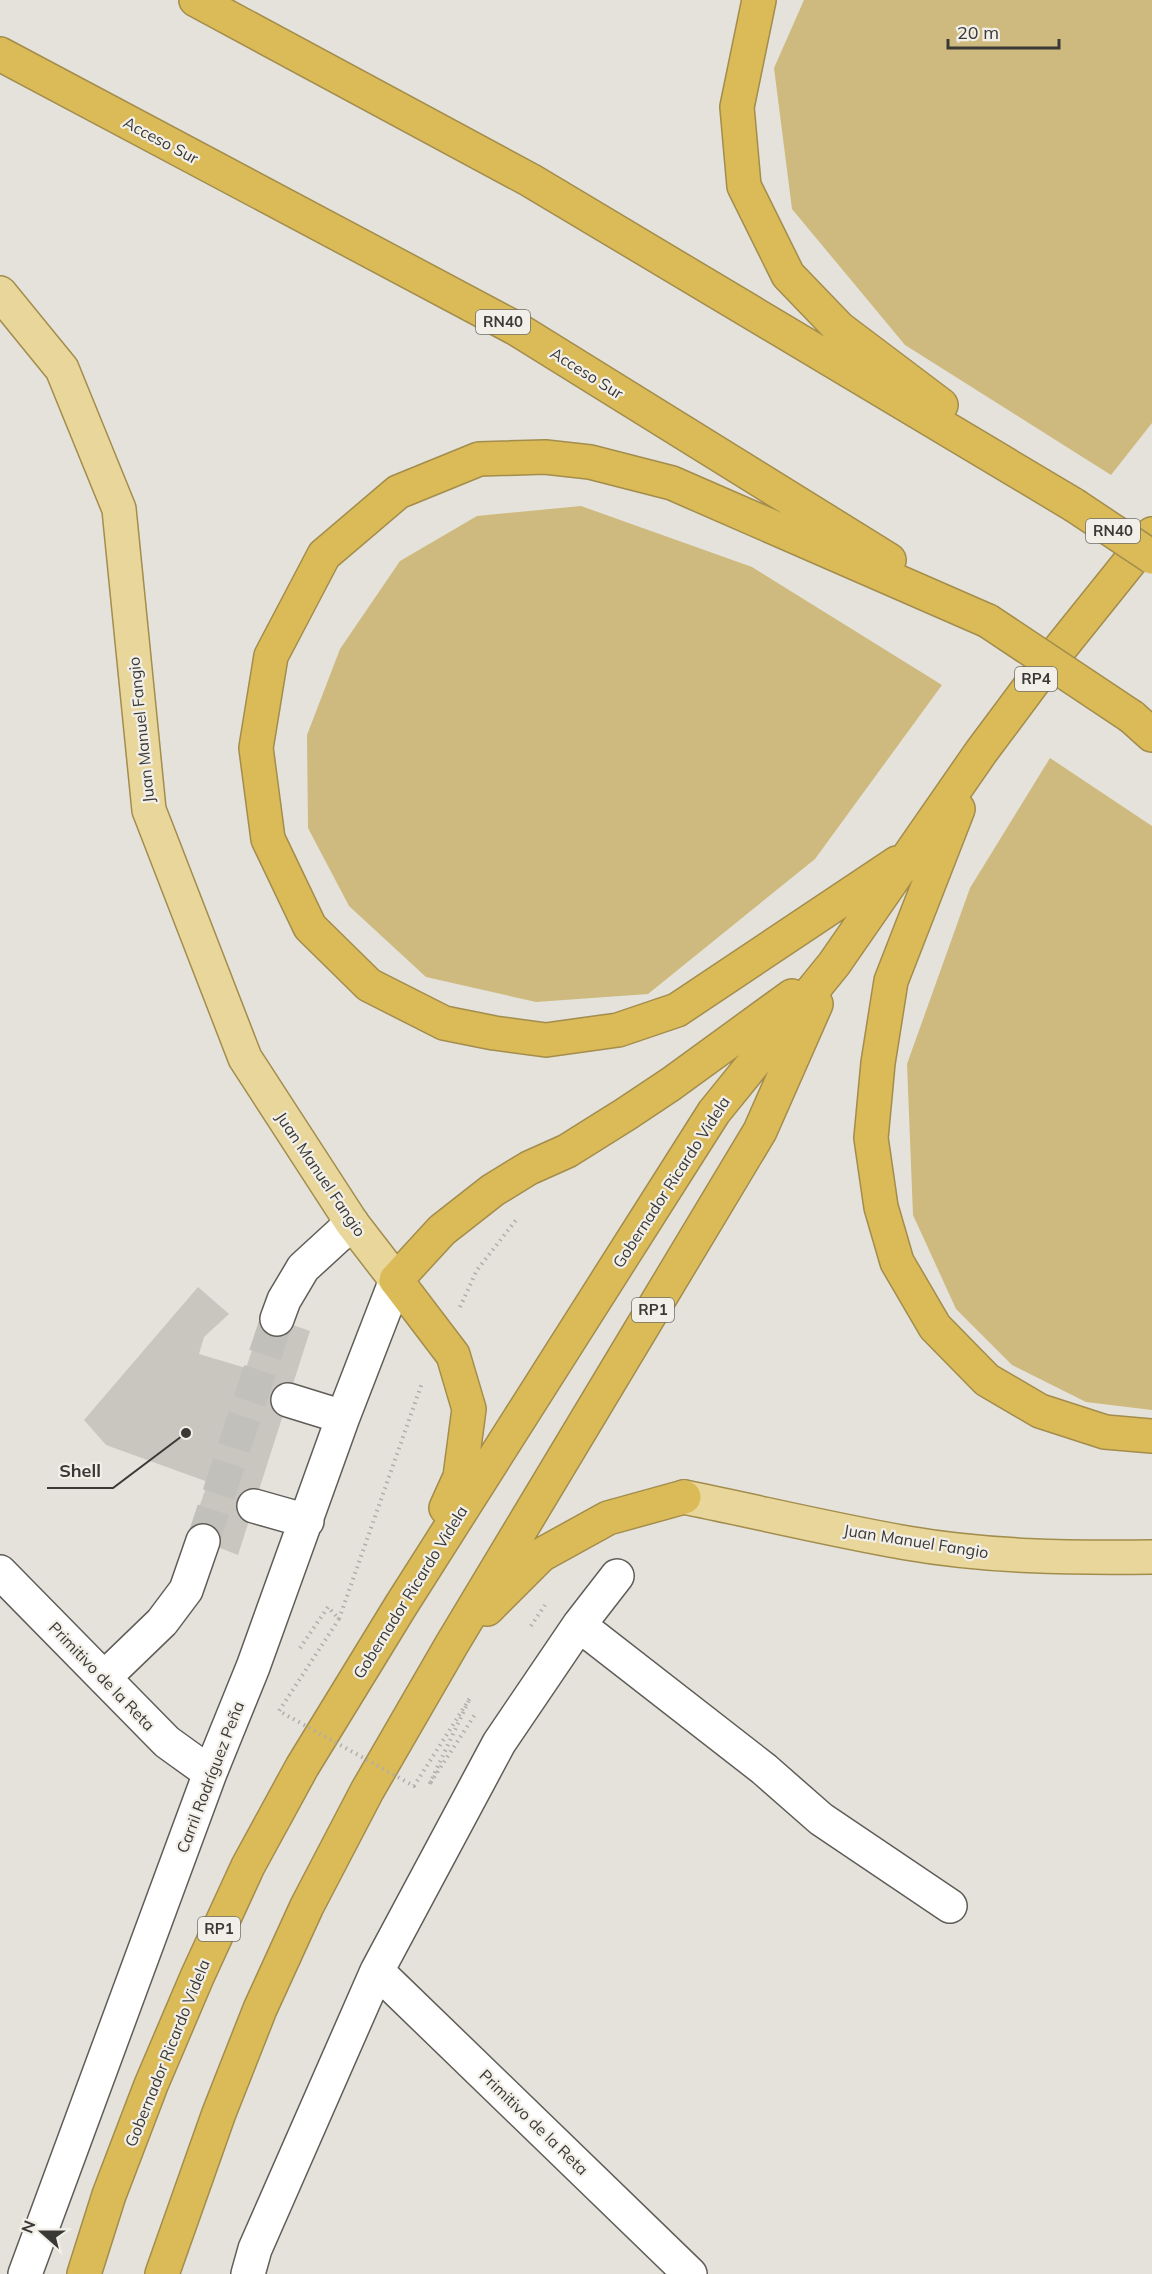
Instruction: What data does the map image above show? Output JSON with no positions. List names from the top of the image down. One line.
{"streets":{"highway":["Acceso Sur","RN40","RP4","Gobernador Ricardo Videla","RP1"],"main road":["Juan Manuel Fangio"],"street":["Primitivo de la Reta","Carril Rodríguez Peña"]},"crossings":[["Juan Manuel Fangio","Carril Rodríguez Peña"],["Primitivo de la Reta","Carril Rodríguez Peña"]],"places":["Shell"],"scale_bar":"20 m","north":"left"}
